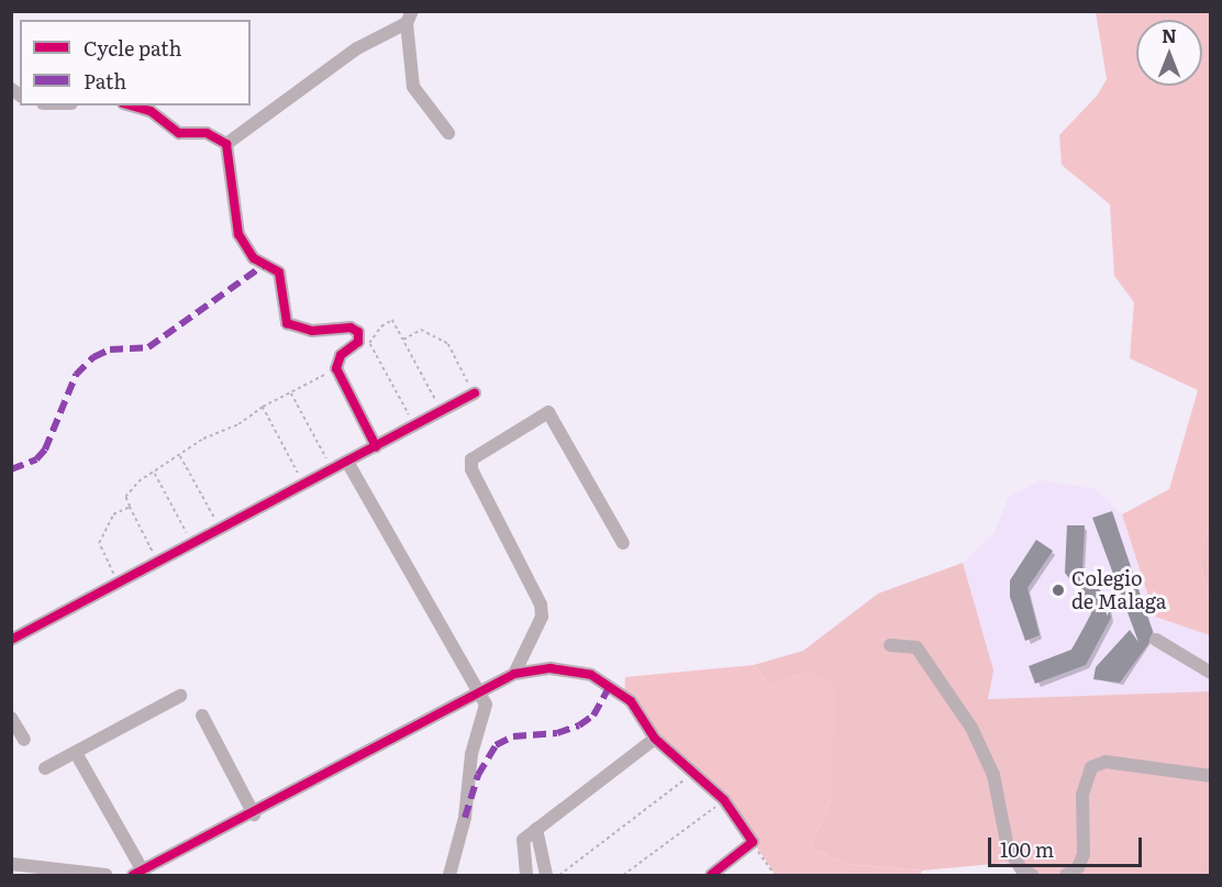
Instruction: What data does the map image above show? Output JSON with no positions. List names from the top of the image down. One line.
{"places":["Colegio de Malaga"],"legend":["Cycle path","Path"],"scale_bar":"100 m","north":"top"}
